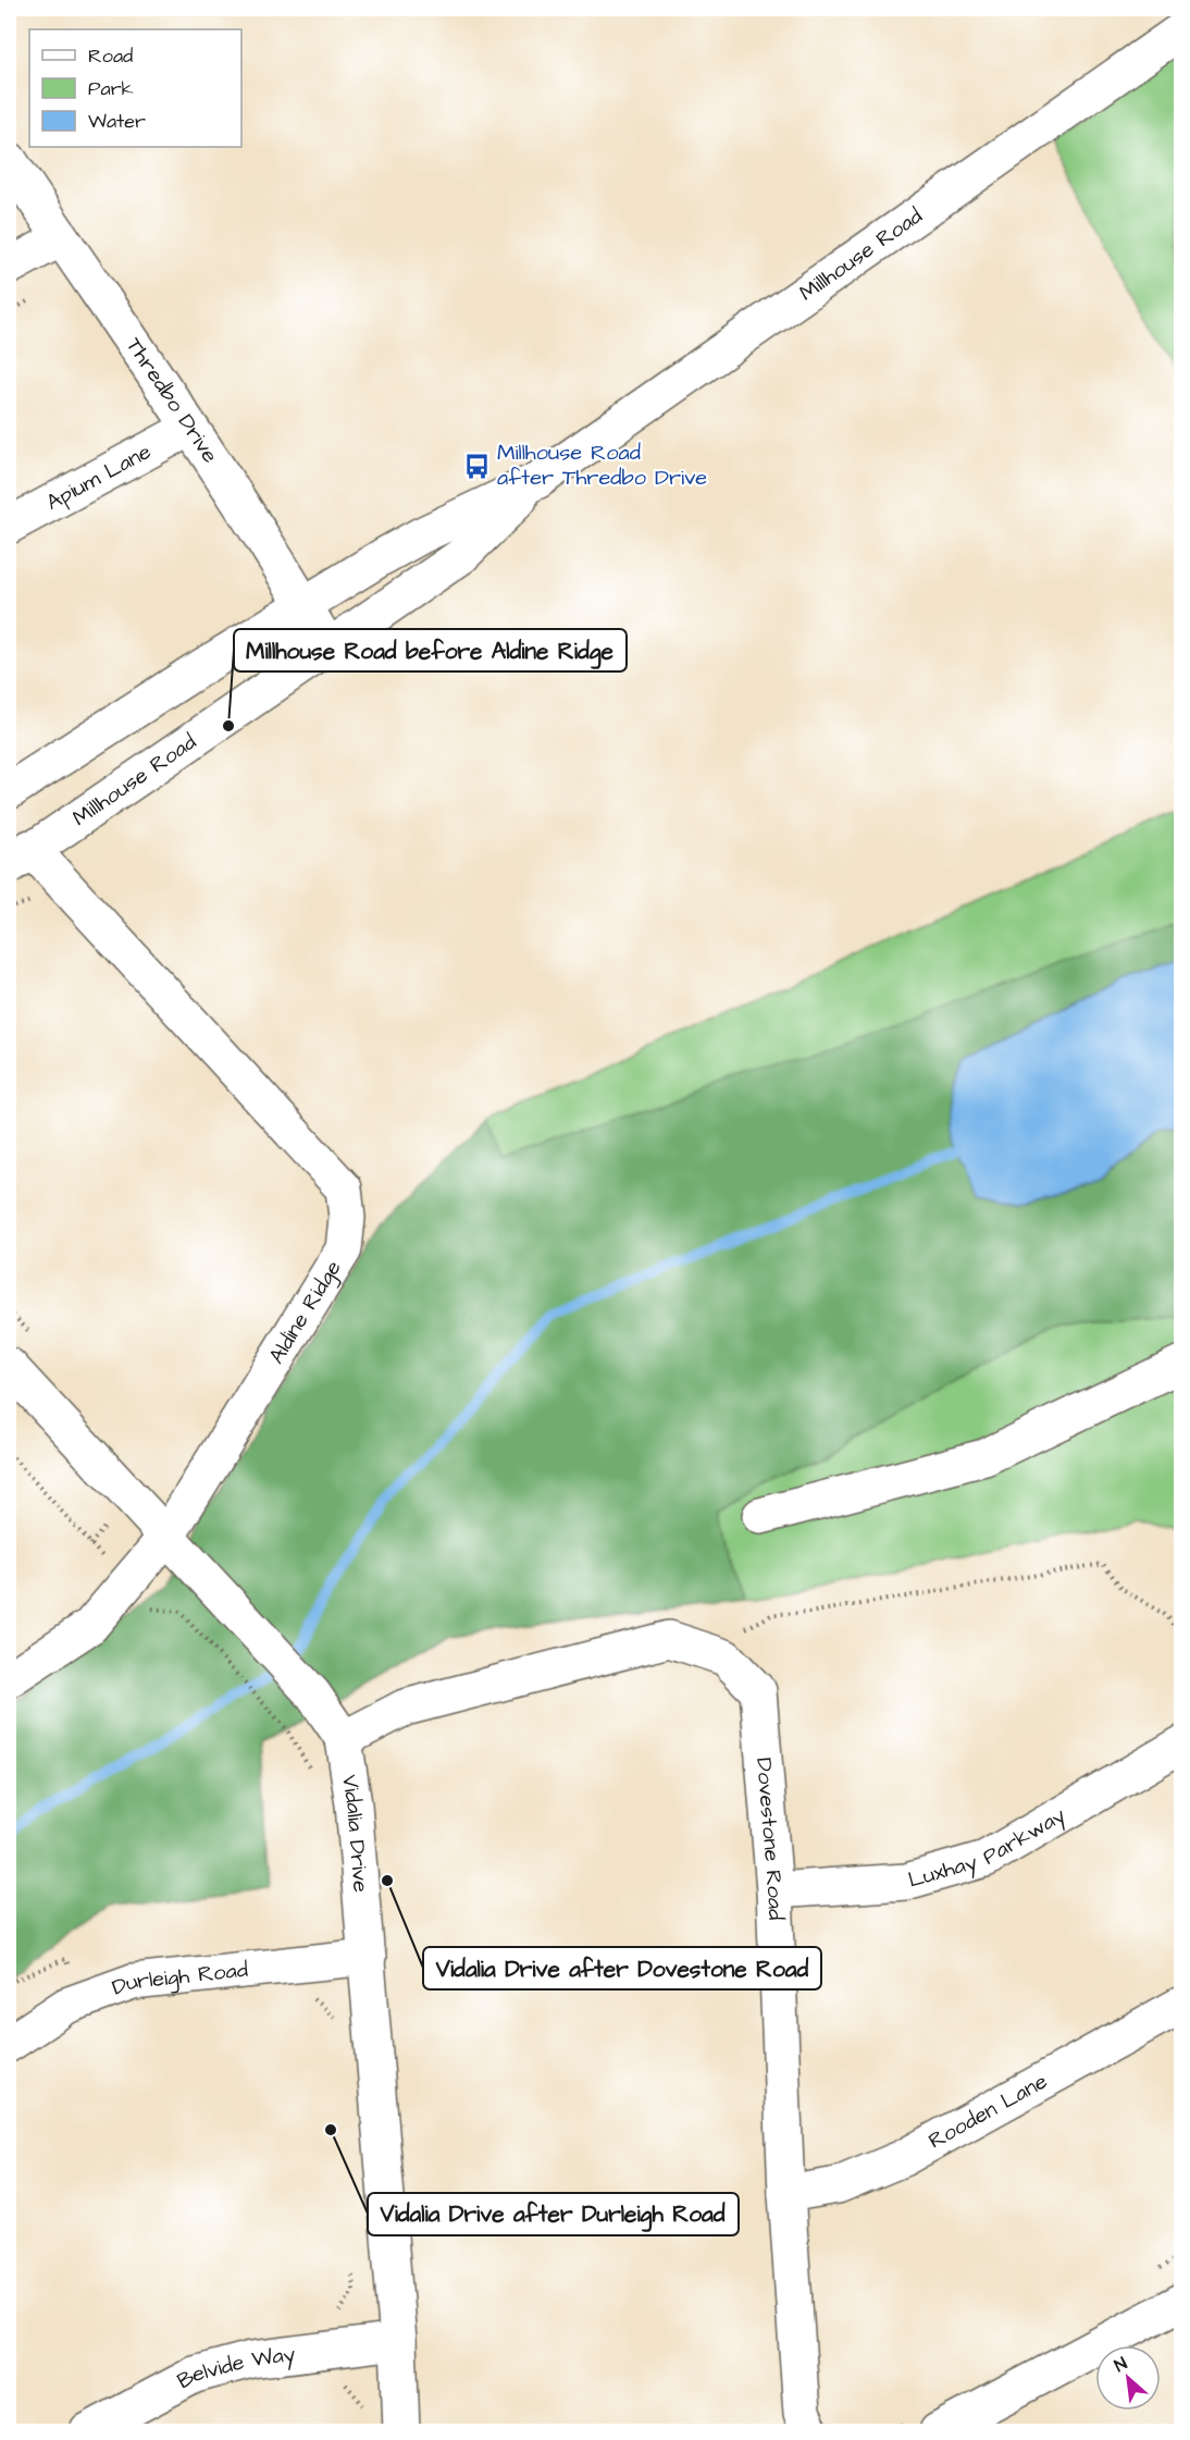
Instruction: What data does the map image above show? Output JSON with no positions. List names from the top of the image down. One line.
{"streets":{"street":["Millhouse Road","Thredbo Drive","Apium Lane","Aldine Ridge","Vidalia Drive","Dovestone Road","Luxhay Parkway","Durleigh Road","Rooden Lane","Belvide Way"]},"crossings":[["Millhouse Road","Thredbo Drive"],["Millhouse Road","Aldine Ridge"],["Thredbo Drive","Apium Lane"],["Aldine Ridge","Vidalia Drive"],["Vidalia Drive","Dovestone Road"],["Vidalia Drive","Durleigh Road"],["Vidalia Drive","Belvide Way"],["Dovestone Road","Luxhay Parkway"],["Dovestone Road","Rooden Lane"]],"places":{"bus stop":["Millhouse Road after Thredbo Drive"],"other":["Millhouse Road before Aldine Ridge","Vidalia Drive after Dovestone Road","Vidalia Drive after Durleigh Road"]},"legend":["Road","Park","Water"],"north":"top left"}
